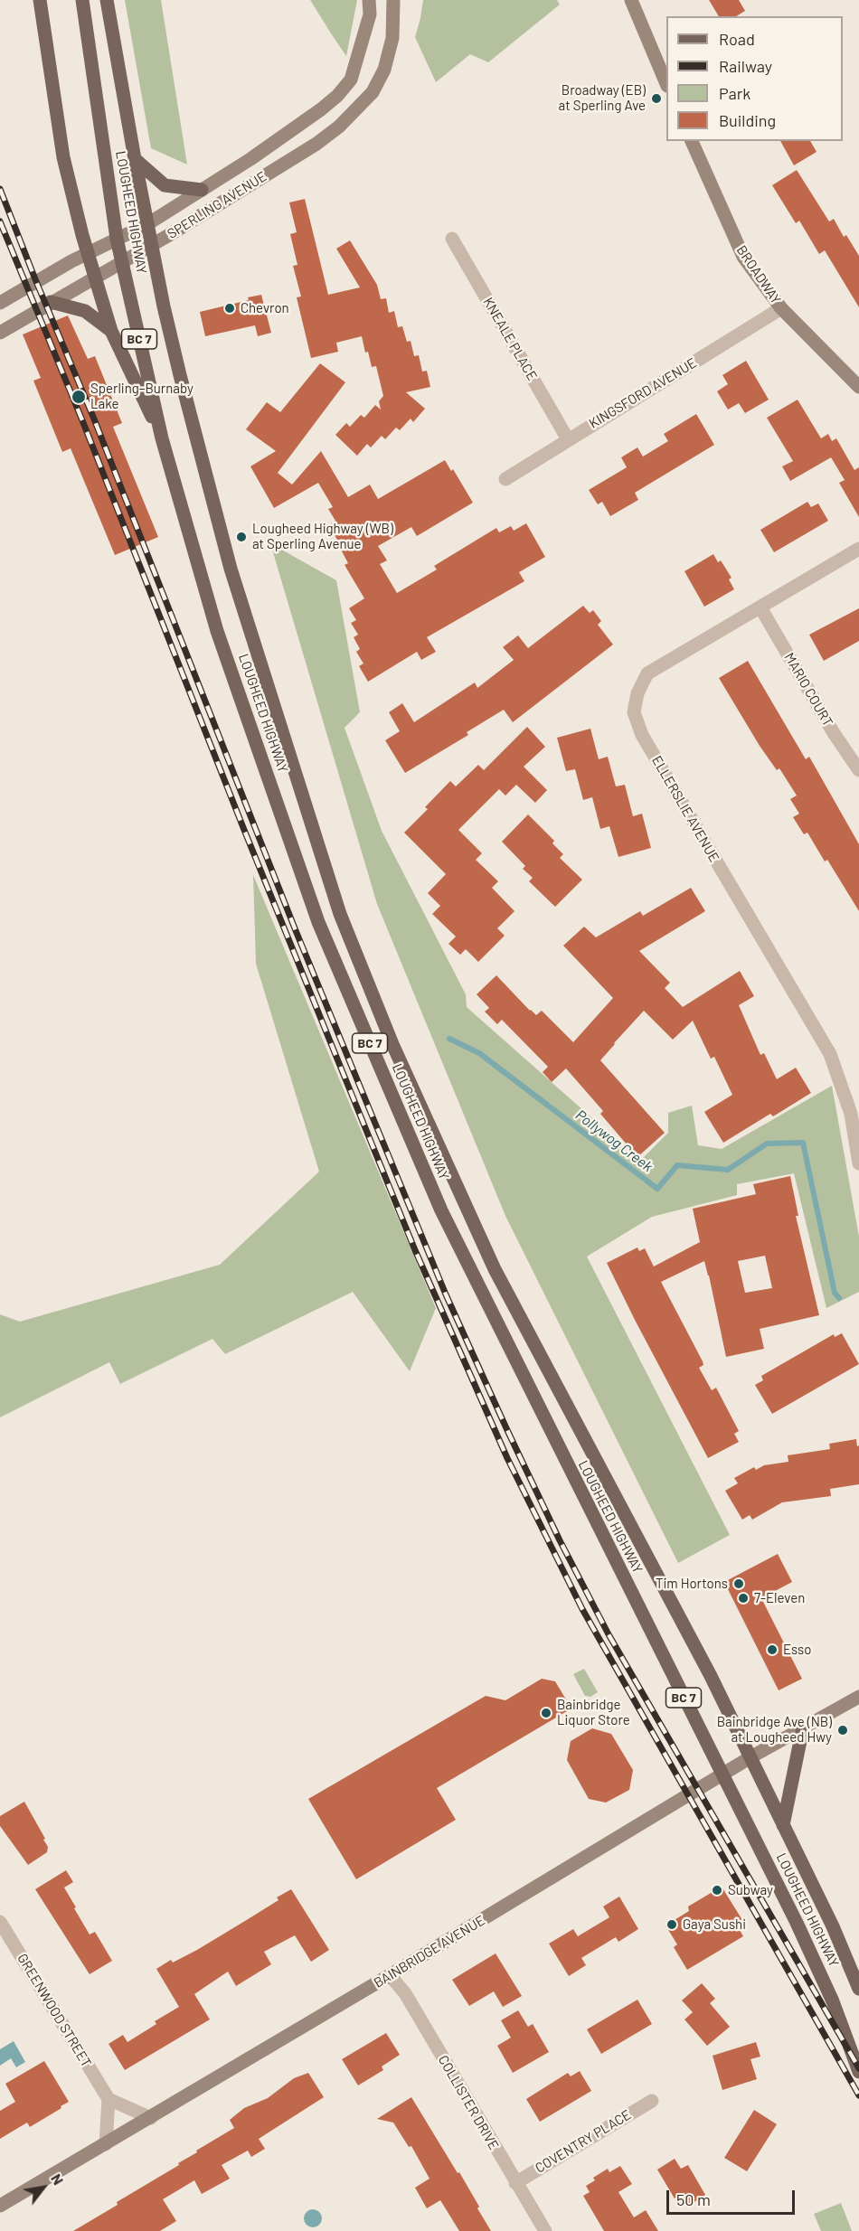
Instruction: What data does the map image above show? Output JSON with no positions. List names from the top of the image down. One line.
{"streets":{"main road":["LOUGHEED HIGHWAY","BC 7"],"street":["SPERLING AVENUE","BROADWAY","KNEALE PLACE","KINGSFORD AVENUE","MARIO COURT","ELLERSLIE AVENUE","BAINBRIDGE AVENUE","GREENWOOD STREET","COLLISTER DRIVE","COVENTRY PLACE"]},"crossings":[["SPERLING AVENUE","LOUGHEED HIGHWAY"],["LOUGHEED HIGHWAY","BAINBRIDGE AVENUE"],["BROADWAY","KINGSFORD AVENUE"],["KNEALE PLACE","KINGSFORD AVENUE"],["MARIO COURT","ELLERSLIE AVENUE"],["BAINBRIDGE AVENUE","COLLISTER DRIVE"],["COLLISTER DRIVE","COVENTRY PLACE"]],"water":["Pollywog Creek"],"places":["Broadway (EB) at Sperling Ave","Chevron","Sperling–Burnaby Lake","Lougheed Highway (WB) at Sperling Avenue","Tim Hortons","7-Eleven","Esso","Bainbridge Liquor Store","Bainbridge Ave (NB) at Lougheed Hwy","Subway","Gaya Sushi"],"legend":["Road","Railway","Park","Building"],"scale_bar":"50 m","north":"top right"}
